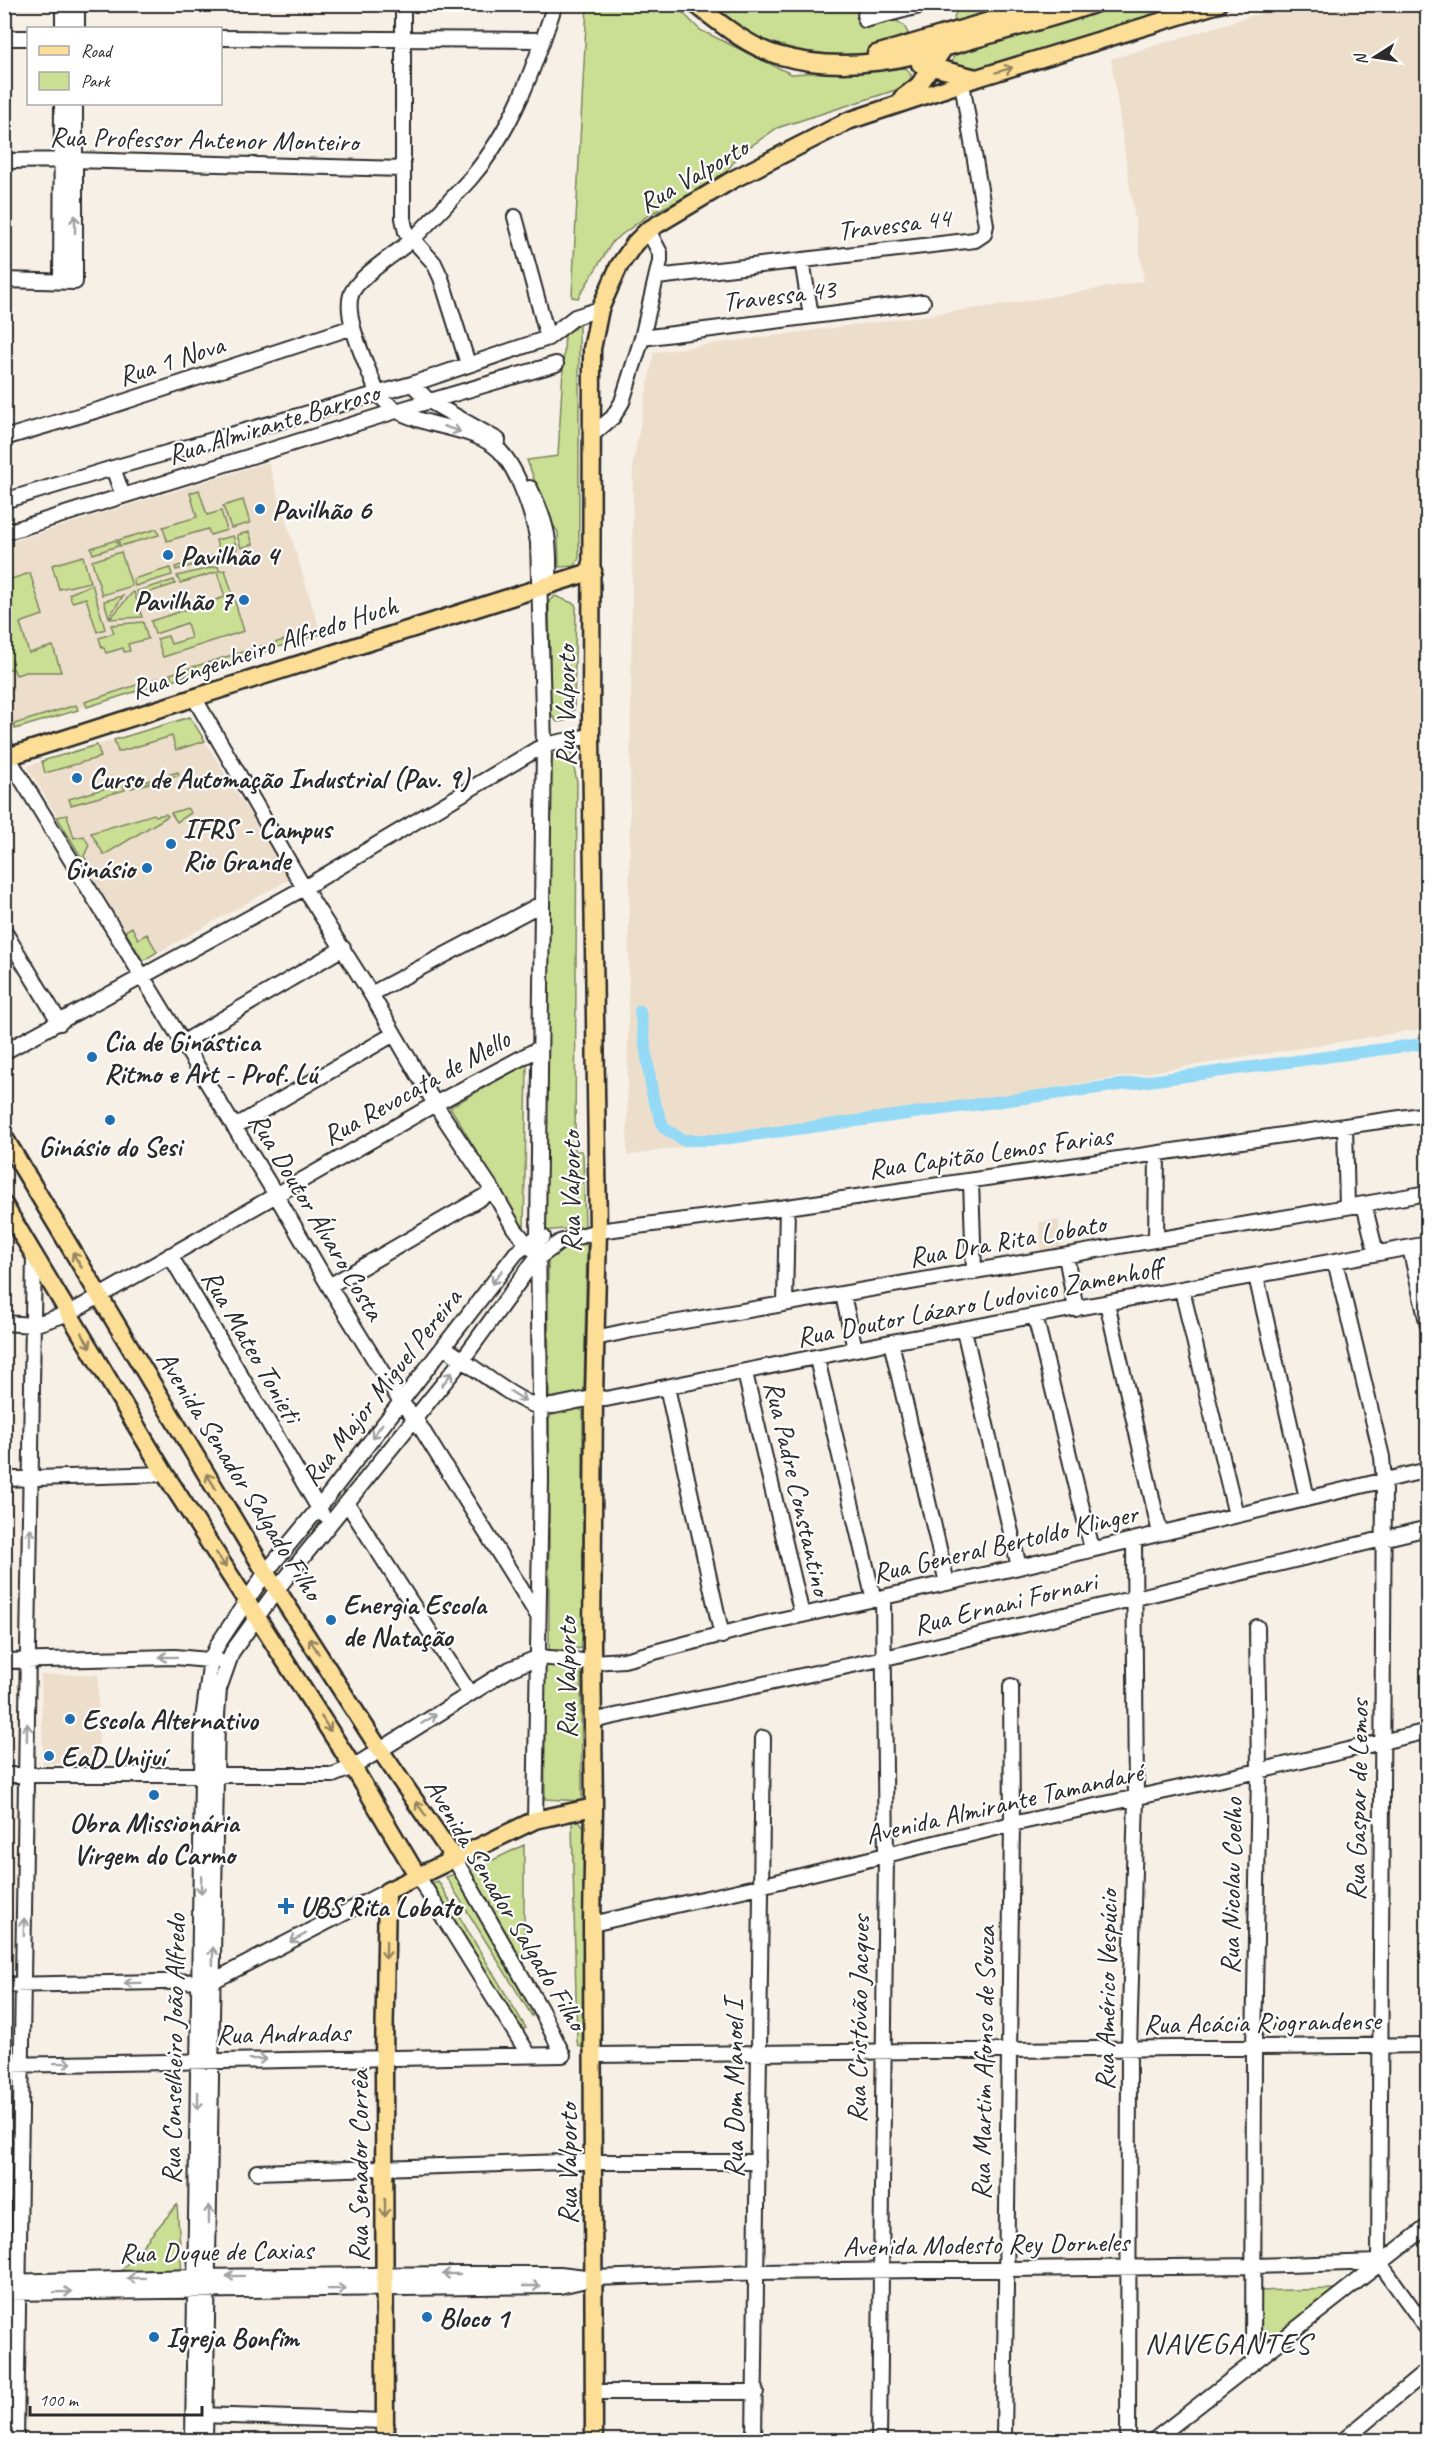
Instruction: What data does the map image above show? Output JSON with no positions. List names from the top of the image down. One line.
{"streets":{"main road":["Rua Valporto","Rua Engenheiro Alfredo Huch","Avenida Senador Salgado Filho","Rua Senador Corrêa"],"street":["Rua Professor Antenor Monteiro","Travessa 44","Travessa 43","Rua 1 Nova","Rua Almirante Barroso","Rua Revocata de Mello","Rua Capitão Lemos Farias","Rua Doutor Álvaro Costa","Rua Dra Rita Lobato","Rua Doutor Lázaro Ludovico Zamenhoff","Rua Mateo Tonieti","Rua Major Miguel Pereira","Rua Padre Constantino","Rua General Bertoldo Klinger","Rua Ernani Fornari","Rua Gaspar de Lemos","Avenida Almirante Tamandaré","Rua Nicolau Coelho","Rua Américo Vespúcio","Rua Cristóvão Jacques","Rua Acácia Riograndense","Rua Andradas","Rua Conselheiro João Alfredo","Rua Martim Afonso de Souza","Rua Dom Manoel I","Avenida Modesto Rey Dorneles","Rua Duque de Caxias"]},"crossings":[["Rua Valporto","Rua Engenheiro Alfredo Huch"],["Rua Valporto","Rua Revocata de Mello"],["Rua Valporto","Rua Capitão Lemos Farias"],["Rua Valporto","Rua Doutor Álvaro Costa"],["Rua Valporto","Rua Dra Rita Lobato"],["Rua Valporto","Rua Doutor Lázaro Ludovico Zamenhoff"],["Rua Valporto","Rua Major Miguel Pereira"],["Rua Valporto","Rua General Bertoldo Klinger"],["Rua Valporto","Rua Ernani Fornari"],["Rua Valporto","Avenida Almirante Tamandaré"],["Rua Valporto","Rua Acácia Riograndense"],["Rua Valporto","Avenida Modesto Rey Dorneles"],["Rua Valporto","Rua Duque de Caxias"],["Rua Engenheiro Alfredo Huch","Rua Doutor Álvaro Costa"],["Rua Revocata de Mello","Rua Doutor Álvaro Costa"],["Rua Revocata de Mello","Rua Mateo Tonieti"],["Rua Revocata de Mello","Avenida Senador Salgado Filho"],["Rua Capitão Lemos Farias","Rua Major Miguel Pereira"],["Rua Doutor Álvaro Costa","Rua Major Miguel Pereira"],["Rua Doutor Lázaro Ludovico Zamenhoff","Rua Padre Constantino"],["Rua Doutor Lázaro Ludovico Zamenhoff","Rua Gaspar de Lemos"],["Rua Doutor Lázaro Ludovico Zamenhoff","Rua Cristóvão Jacques"],["Rua Mateo Tonieti","Rua Major Miguel Pereira"],["Rua Major Miguel Pereira","Avenida Senador Salgado Filho"],["Rua Major Miguel Pereira","Rua Conselheiro João Alfredo"],["Avenida Senador Salgado Filho","Rua Andradas"],["Avenida Senador Salgado Filho","Rua Conselheiro João Alfredo"],["Rua Padre Constantino","Rua General Bertoldo Klinger"],["Rua General Bertoldo Klinger","Rua Gaspar de Lemos"],["Rua General Bertoldo Klinger","Rua Américo Vespúcio"],["Rua General Bertoldo Klinger","Rua Cristóvão Jacques"],["Rua Ernani Fornari","Rua Gaspar de Lemos"],["Rua Ernani Fornari","Rua Américo Vespúcio"],["Rua Ernani Fornari","Rua Cristóvão Jacques"],["Rua Gaspar de Lemos","Avenida Almirante Tamandaré"],["Rua Gaspar de Lemos","Rua Acácia Riograndense"],["Rua Gaspar de Lemos","Avenida Modesto Rey Dorneles"],["Avenida Almirante Tamandaré","Rua Nicolau Coelho"],["Avenida Almirante Tamandaré","Rua Américo Vespúcio"],["Avenida Almirante Tamandaré","Rua Cristóvão Jacques"],["Avenida Almirante Tamandaré","Rua Martim Afonso de Souza"],["Avenida Almirante Tamandaré","Rua Dom Manoel I"],["Rua Nicolau Coelho","Rua Acácia Riograndense"],["Rua Nicolau Coelho","Avenida Modesto Rey Dorneles"],["Rua Américo Vespúcio","Rua Acácia Riograndense"],["Rua Américo Vespúcio","Avenida Modesto Rey Dorneles"],["Rua Cristóvão Jacques","Rua Acácia Riograndense"],["Rua Cristóvão Jacques","Avenida Modesto Rey Dorneles"],["Rua Acácia Riograndense","Rua Martim Afonso de Souza"],["Rua Acácia Riograndense","Rua Dom Manoel I"],["Rua Andradas","Rua Conselheiro João Alfredo"],["Rua Andradas","Rua Senador Corrêa"],["Rua Conselheiro João Alfredo","Rua Duque de Caxias"],["Rua Martim Afonso de Souza","Avenida Modesto Rey Dorneles"],["Rua Dom Manoel I","Avenida Modesto Rey Dorneles"],["Rua Senador Corrêa","Rua Duque de Caxias"],["Avenida Modesto Rey Dorneles","Rua Duque de Caxias"]],"one_way":["Rua Senador Corrêa"],"districts":["NAVEGANTES"],"places":{"other":["Pavilhão 6","Pavilhão 4","Pavilhão 7","Curso de Automação Industrial (Pav. 9)","IFRS - Campus Rio Grande","Ginásio","Cia de Ginástica Ritmo e Art - Prof. Lú","Ginásio do Sesi","Energia Escola de Natação","Escola Alternativo","EaD Unijuí","Obra Missionária Virgem do Carmo","Bloco 1","Igreja Bonfim"],"health":["UBS Rita Lobato"]},"legend":["Road","Park"],"scale_bar":"100 m","north":"left"}
